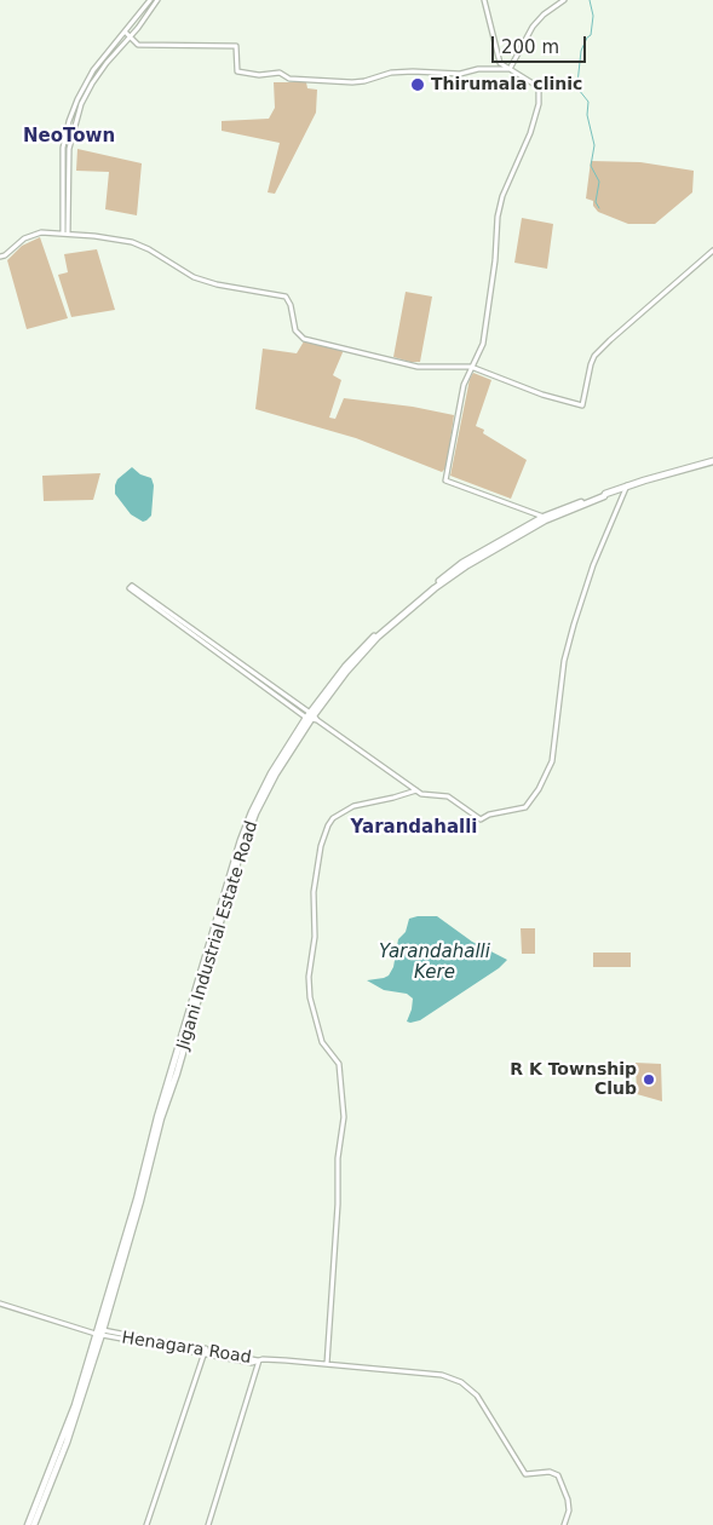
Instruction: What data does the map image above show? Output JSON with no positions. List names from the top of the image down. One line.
{"streets":{"main road":["Jigani Industrial Estate Road"],"street":["Henagara Road"]},"crossings":[["Jigani Industrial Estate Road","Henagara Road"]],"districts":["NeoTown","Yarandahalli"],"water":["Yarandahalli Kere"],"places":["Thirumala clinic","R K Township Club"],"scale_bar":"200 m"}
